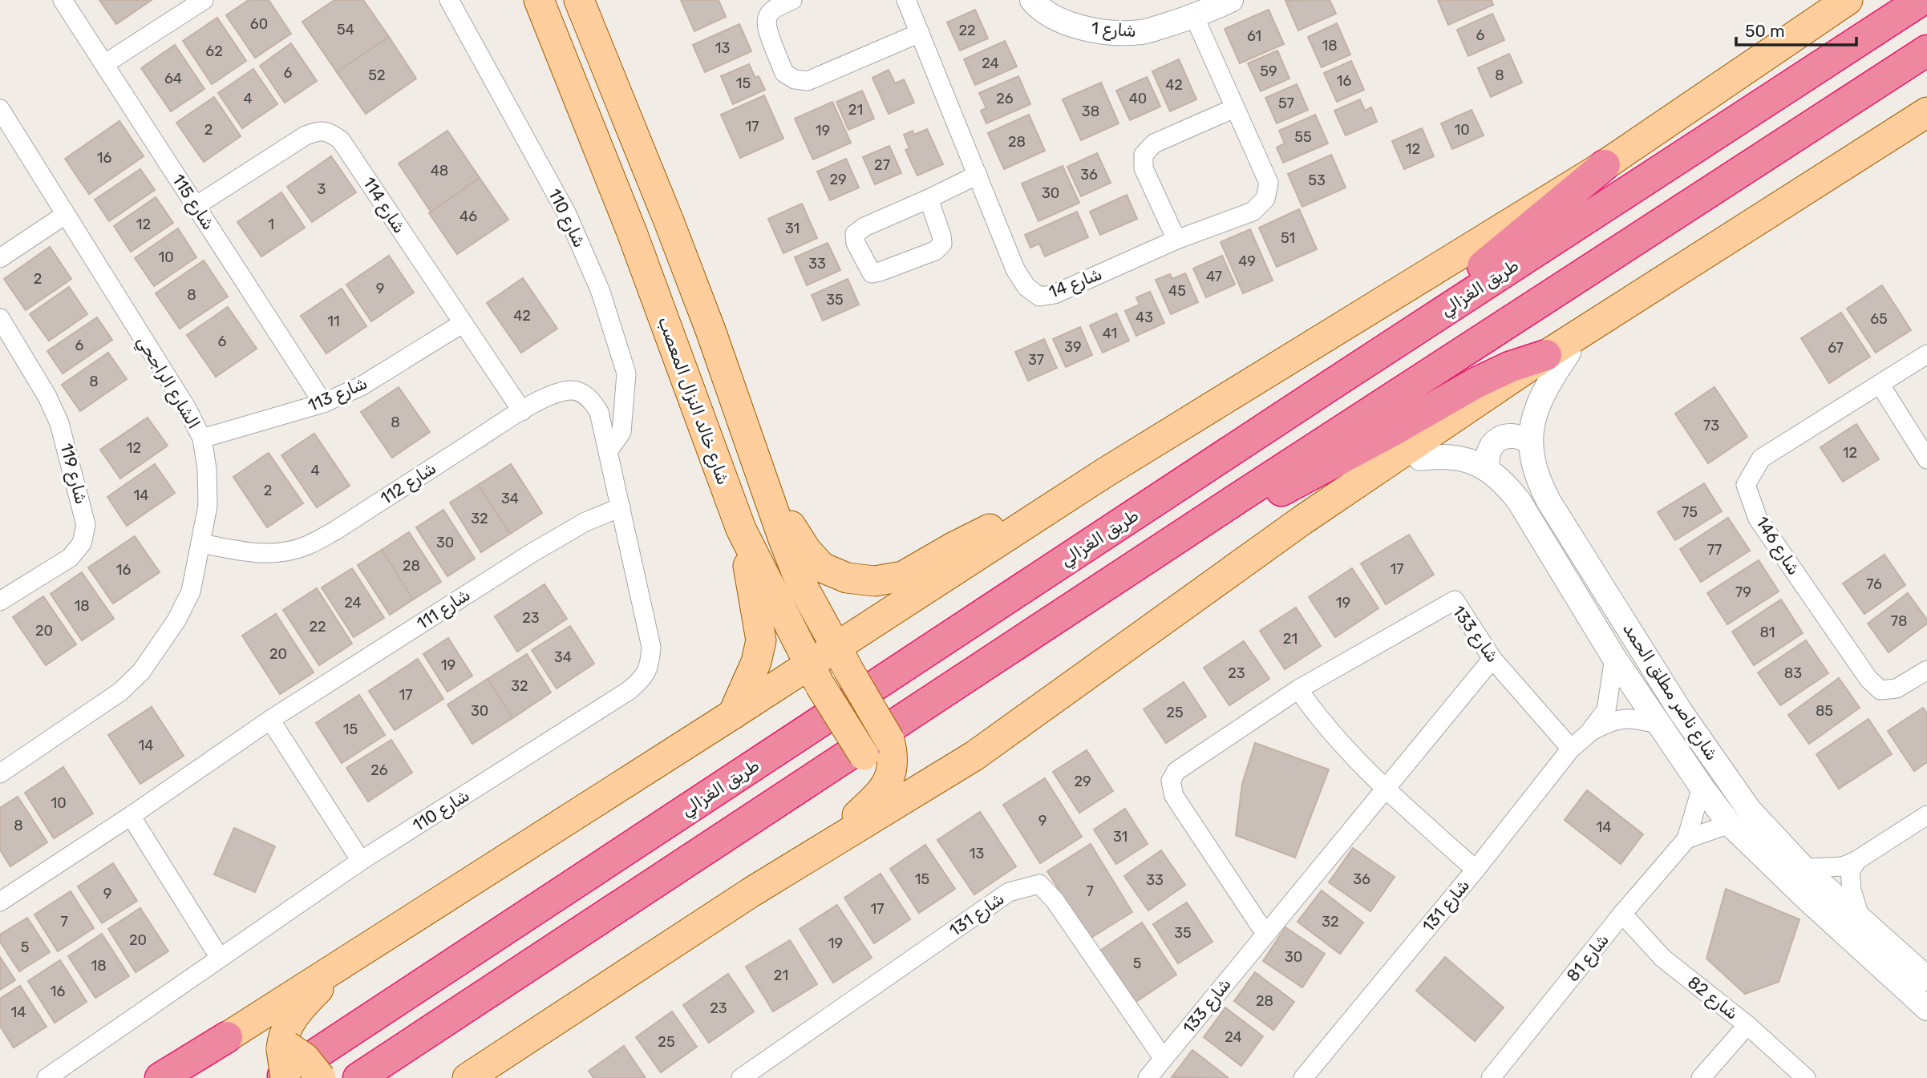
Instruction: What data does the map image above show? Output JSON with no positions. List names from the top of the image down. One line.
{"streets":{"highway":["طريق الغزالي"],"main road":["شارع خالد النزال المعصب"],"street":["شارع 1","شارع 115","114 شارع","شارع 110","شارع 14","الشارع الراجحي","شارع 113","شارع 119","شارع 112","شارع 146","شارع 111","شارع 133","شارع ناصر مطلق الحمد","شارع 131","شارع 81","شارع 82"]},"crossings":[["شارع 1","شارع 14"],["شارع 115","114 شارع"],["شارع 115","شارع 113"],["114 شارع","شارع 113"],["114 شارع","شارع 112"],["شارع 110","شارع 112"],["شارع 110","شارع 111"],["الشارع الراجحي","شارع 113"],["الشارع الراجحي","شارع 112"],["شارع 133","شارع 131"],["شارع ناصر مطلق الحمد","شارع 131"],["شارع ناصر مطلق الحمد","شارع 81"],["شارع 81","شارع 82"]],"house_numbers":["60","54","22","6","61","18","13","62","24","59","6","52","8","64","16","15","42","4","26","40","57","21","38","17","2","10","19","55","28","12","16","27","48","36","29","53","3","30","46","12","1","31","51","10","49","33","47","2","9","45","8","35","42","43","65","11","41","6","6","39","67","37","8","8","73","12","12","4","2","14","34","75","32","30","77","28","17","16","76","79","24","19","18","23","78","22","20","81","21","20","34","19","23","83","32","17","30","85","25","15","14","26","29","10","9","8","14","31","13","15","36","33","7","9","17","7","32","35","20","19","5","30","5","18","21","16","28","23","14","24","25"],"scale_bar":"50 m"}
